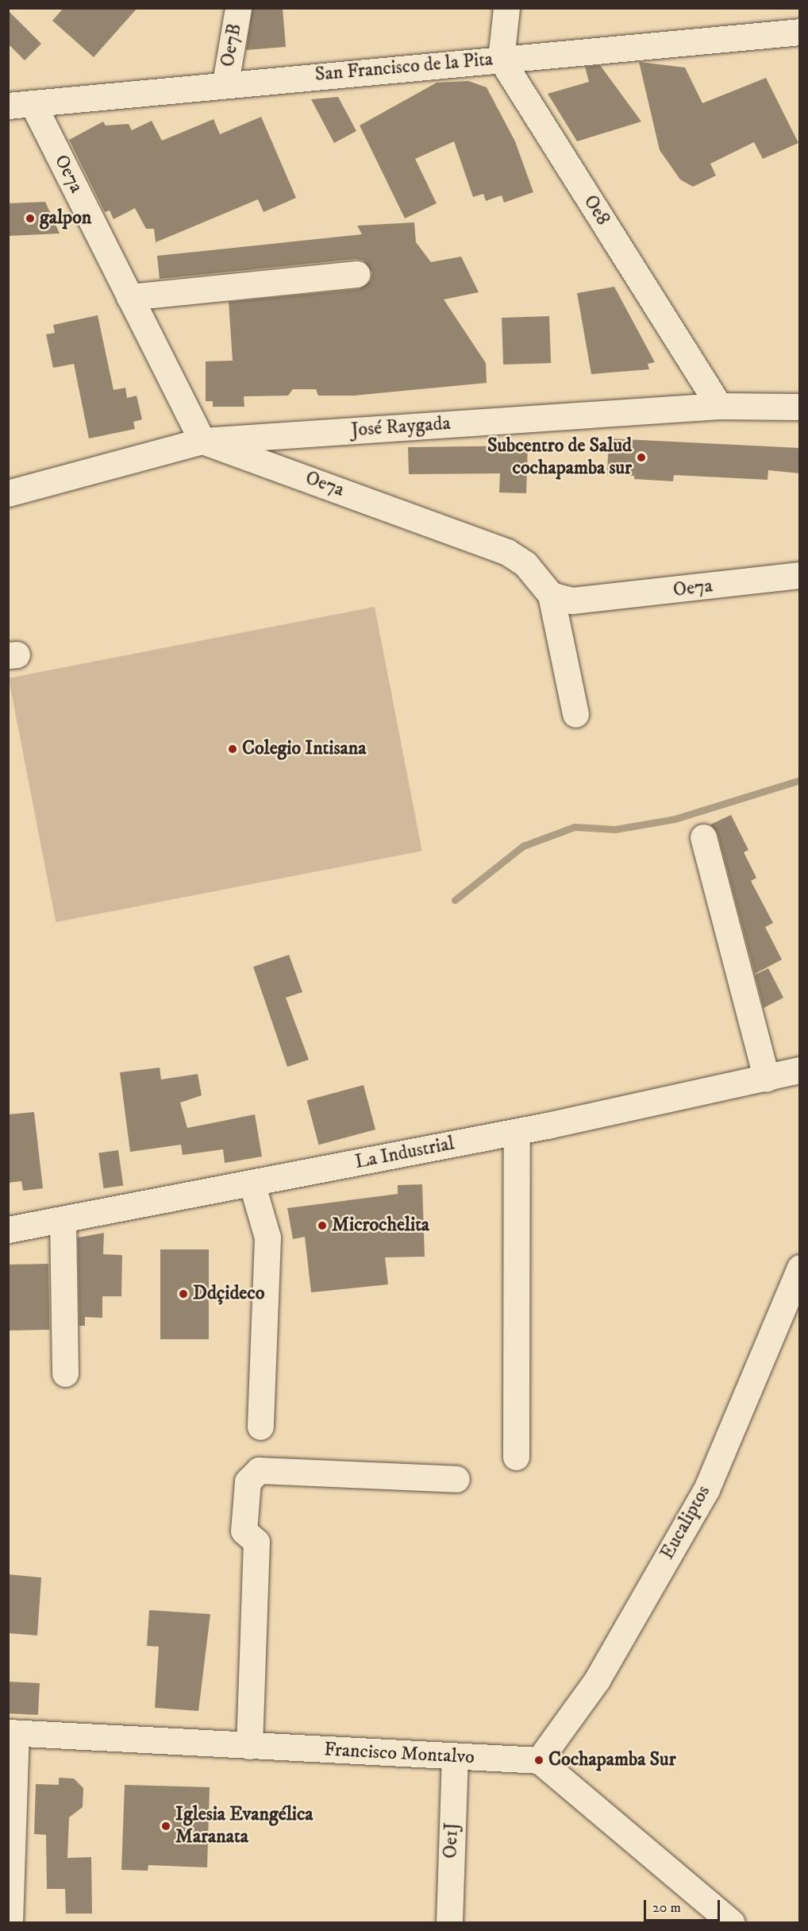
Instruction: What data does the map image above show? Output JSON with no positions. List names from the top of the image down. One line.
{"streets":{"street":["Oe7B","San Francisco de la Pita","Oe7a","Oe8","José Raygada","La Industrial","Eucaliptos","Francisco Montalvo","Oe1J"]},"crossings":[["Oe7B","San Francisco de la Pita"],["San Francisco de la Pita","Oe7a"],["San Francisco de la Pita","Oe8"],["Oe7a","José Raygada"],["Oe8","José Raygada"],["Eucaliptos","Francisco Montalvo"],["Francisco Montalvo","Oe1J"]],"places":["galpon","Subcentro de Salud cochapamba sur","Colegio Intisana","Microchelita","Ddçideco","Cochapamba Sur","Iglesia Evangélica Maranata"],"scale_bar":"20 m"}
